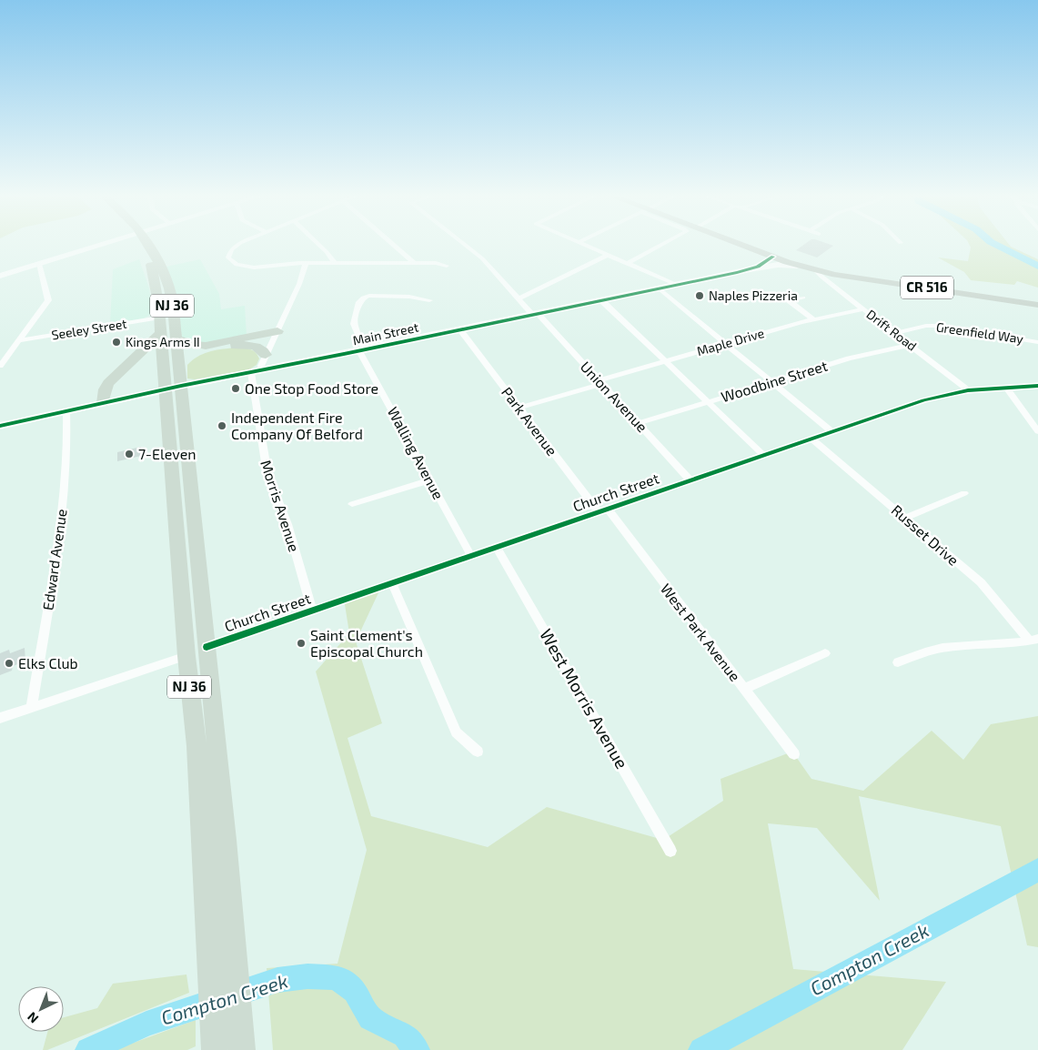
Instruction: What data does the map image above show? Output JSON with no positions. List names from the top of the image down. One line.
{"streets":{"highway":["NJ 36"],"main road":["CR 516"],"street":["Seeley Street","Drift Road","Greenfield Way","Main Street","Maple Drive","Woodbine Street","Union Avenue","Park Avenue","Walling Avenue","Church Street","Morris Avenue","Russet Drive","Edward Avenue","West Park Avenue","West Morris Avenue"]},"crossings":[["CR 516","Drift Road"],["CR 516","Main Street"],["NJ 36","Seeley Street"],["NJ 36","Main Street"],["NJ 36","Church Street"],["Drift Road","Greenfield Way"],["Drift Road","Maple Drive"],["Drift Road","Woodbine Street"],["Drift Road","Church Street"],["Main Street","Union Avenue"],["Main Street","Park Avenue"],["Main Street","Walling Avenue"],["Main Street","Morris Avenue"],["Main Street","Edward Avenue"],["Maple Drive","Union Avenue"],["Maple Drive","Park Avenue"],["Woodbine Street","Union Avenue"],["Union Avenue","Church Street"],["Park Avenue","Church Street"],["Park Avenue","West Park Avenue"],["Walling Avenue","Church Street"],["Church Street","Morris Avenue"],["Church Street","Russet Drive"],["Church Street","West Park Avenue"],["Church Street","West Morris Avenue"]],"water":["Compton Creek"],"places":["Naples Pizzeria","Kings Arms II","One Stop Food Store","Independent Fire Company Of Belford","7-Eleven","Saint Clement's Episcopal Church","Elks Club"],"north":"bottom left"}
